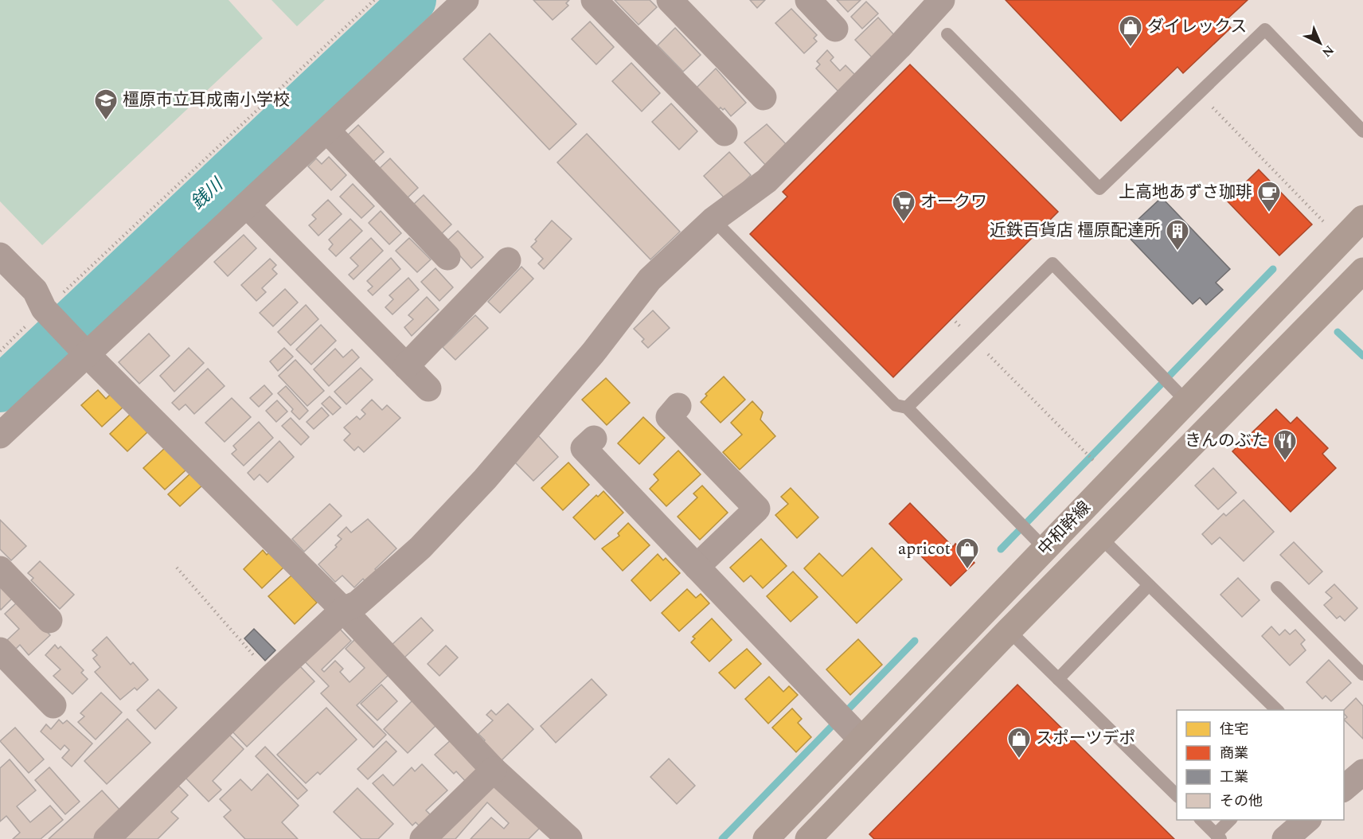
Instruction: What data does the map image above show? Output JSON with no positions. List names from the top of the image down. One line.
{"streets":{"main road":["中和幹線"]},"water":["銭川"],"places":{"shop":["ダイレックス","apricot","スポーツデポ"],"school or university":["橿原市立耳成南小学校"],"cafe":["上高地あずさ珈琲"],"supermarket":["オークワ"],"building":["近鉄百貨店 橿原配達所"],"restaurant":["きんのぶた"]},"legend":["住宅","商業","工業","その他"],"north":"bottom right"}
